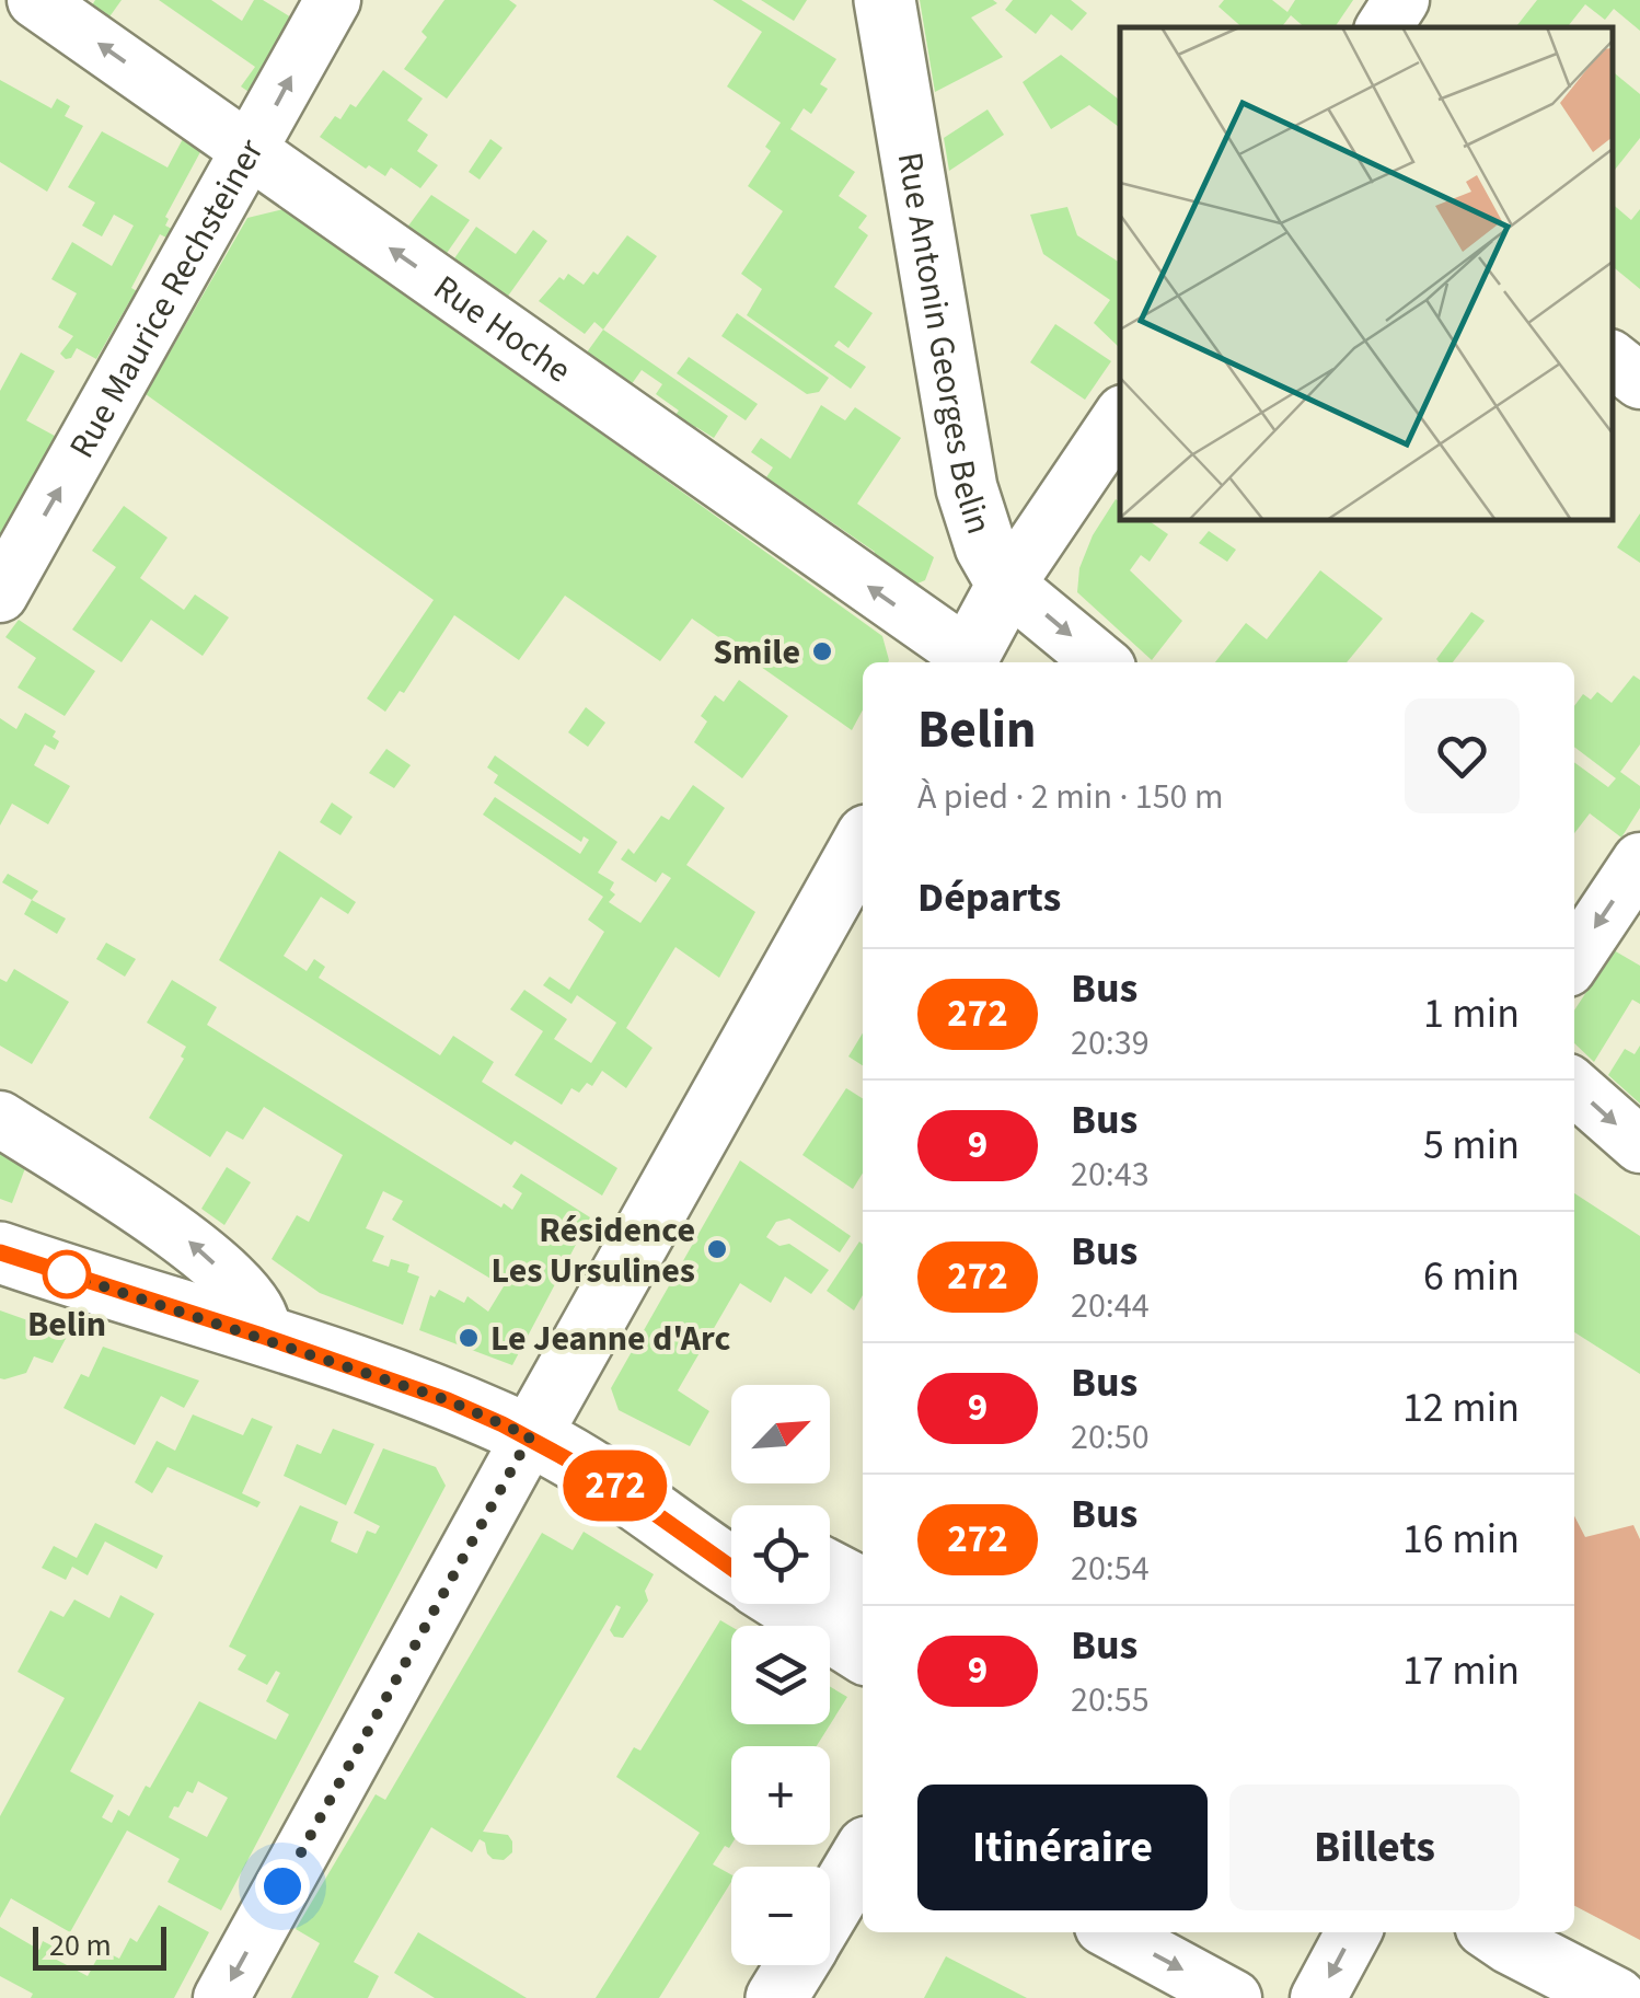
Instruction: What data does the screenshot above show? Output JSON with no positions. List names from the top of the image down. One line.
{"streets":{"main road":["Rue Antonin Georges Belin"],"street":["Rue Maurice Rechsteiner","Rue Hoche"]},"crossings":[["Rue Maurice Rechsteiner","Rue Hoche"]],"one_way":["Rue Maurice Rechsteiner","Rue Hoche"],"places":["Smile","Résidence Les Ursulines","Belin","Le Jeanne d'Arc"],"lines":["bus line 272"],"scale_bar":"20 m","north":"top right","page":{"on_map":"272","heading":[["Belin","À pied · 2 min · 150 m"],"Départs"],"list":[{"mark":"272","name":"Bus","note":"20:39","value":"1 min"},{"mark":"9","name":"Bus","note":"20:43","value":"5 min"},{"mark":"272","name":"Bus","note":"20:44","value":"6 min"},{"mark":"9","name":"Bus","note":"20:50","value":"12 min"},{"mark":"272","name":"Bus","note":"20:54","value":"16 min"},{"mark":"9","name":"Bus","note":"20:55","value":"17 min"}],"map_buttons":["+","−"],"buttons":["Itinéraire","Billets"],"scale":"20 m"}}
